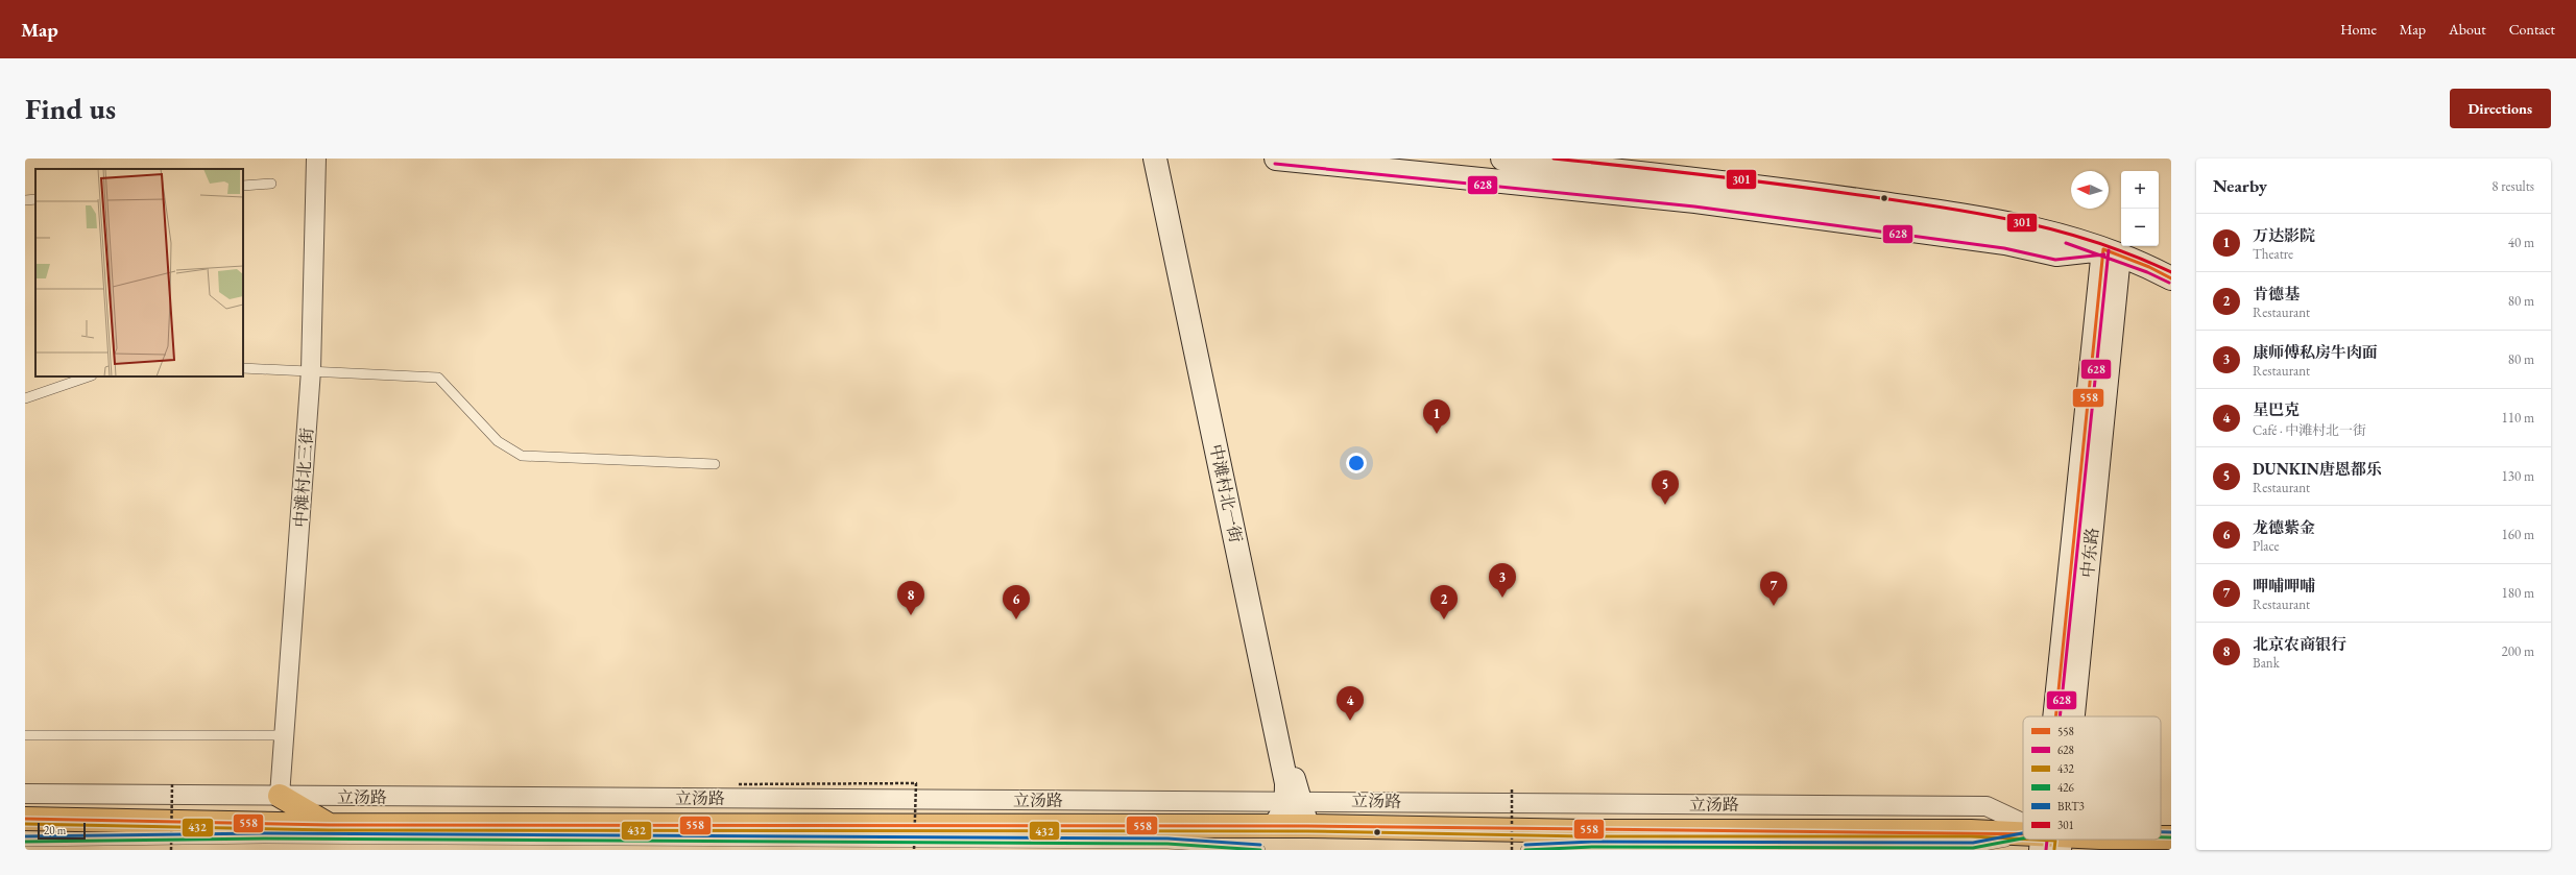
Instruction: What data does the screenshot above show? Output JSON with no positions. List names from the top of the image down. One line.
{"streets":{"main road":["立汤路"],"street":["中滩村北三街","中滩村北一街","中东路"]},"crossings":[["中滩村北三街","立汤路"],["中滩村北一街","立汤路"]],"lines":["transit line 301","transit line 628","transit line 558","transit line 432","transit line BRT3","transit line 426"],"legend":["558","628","432","426","BRT3","301"],"scale_bar":"20 m","north":"left","page":{"header":"Map","nav":["Home","Map","About","Contact"],"buttons":"Directions","title":"Find us","heading":["Nearby","8 results"],"map_buttons":["+","−"],"list":[{"mark":"1","name":"万达影院","note":"Theatre","value":"40 m"},{"mark":"2","name":"肯德基","note":"Restaurant","value":"80 m"},{"mark":"3","name":"康师傅私房牛肉面","note":"Restaurant","value":"80 m"},{"mark":"4","name":"星巴克","note":"Café · 中滩村北一街","value":"110 m"},{"mark":"5","name":"DUNKIN唐恩都乐","note":"Restaurant","value":"130 m"},{"mark":"6","name":"龙德紫金","note":"Place","value":"160 m"},{"mark":"7","name":"呷哺呷哺","note":"Restaurant","value":"180 m"},{"mark":"8","name":"北京农商银行","note":"Bank","value":"200 m"}],"pins":["1","5","3","7","8","2","6","4"],"scale":"20 m"}}
